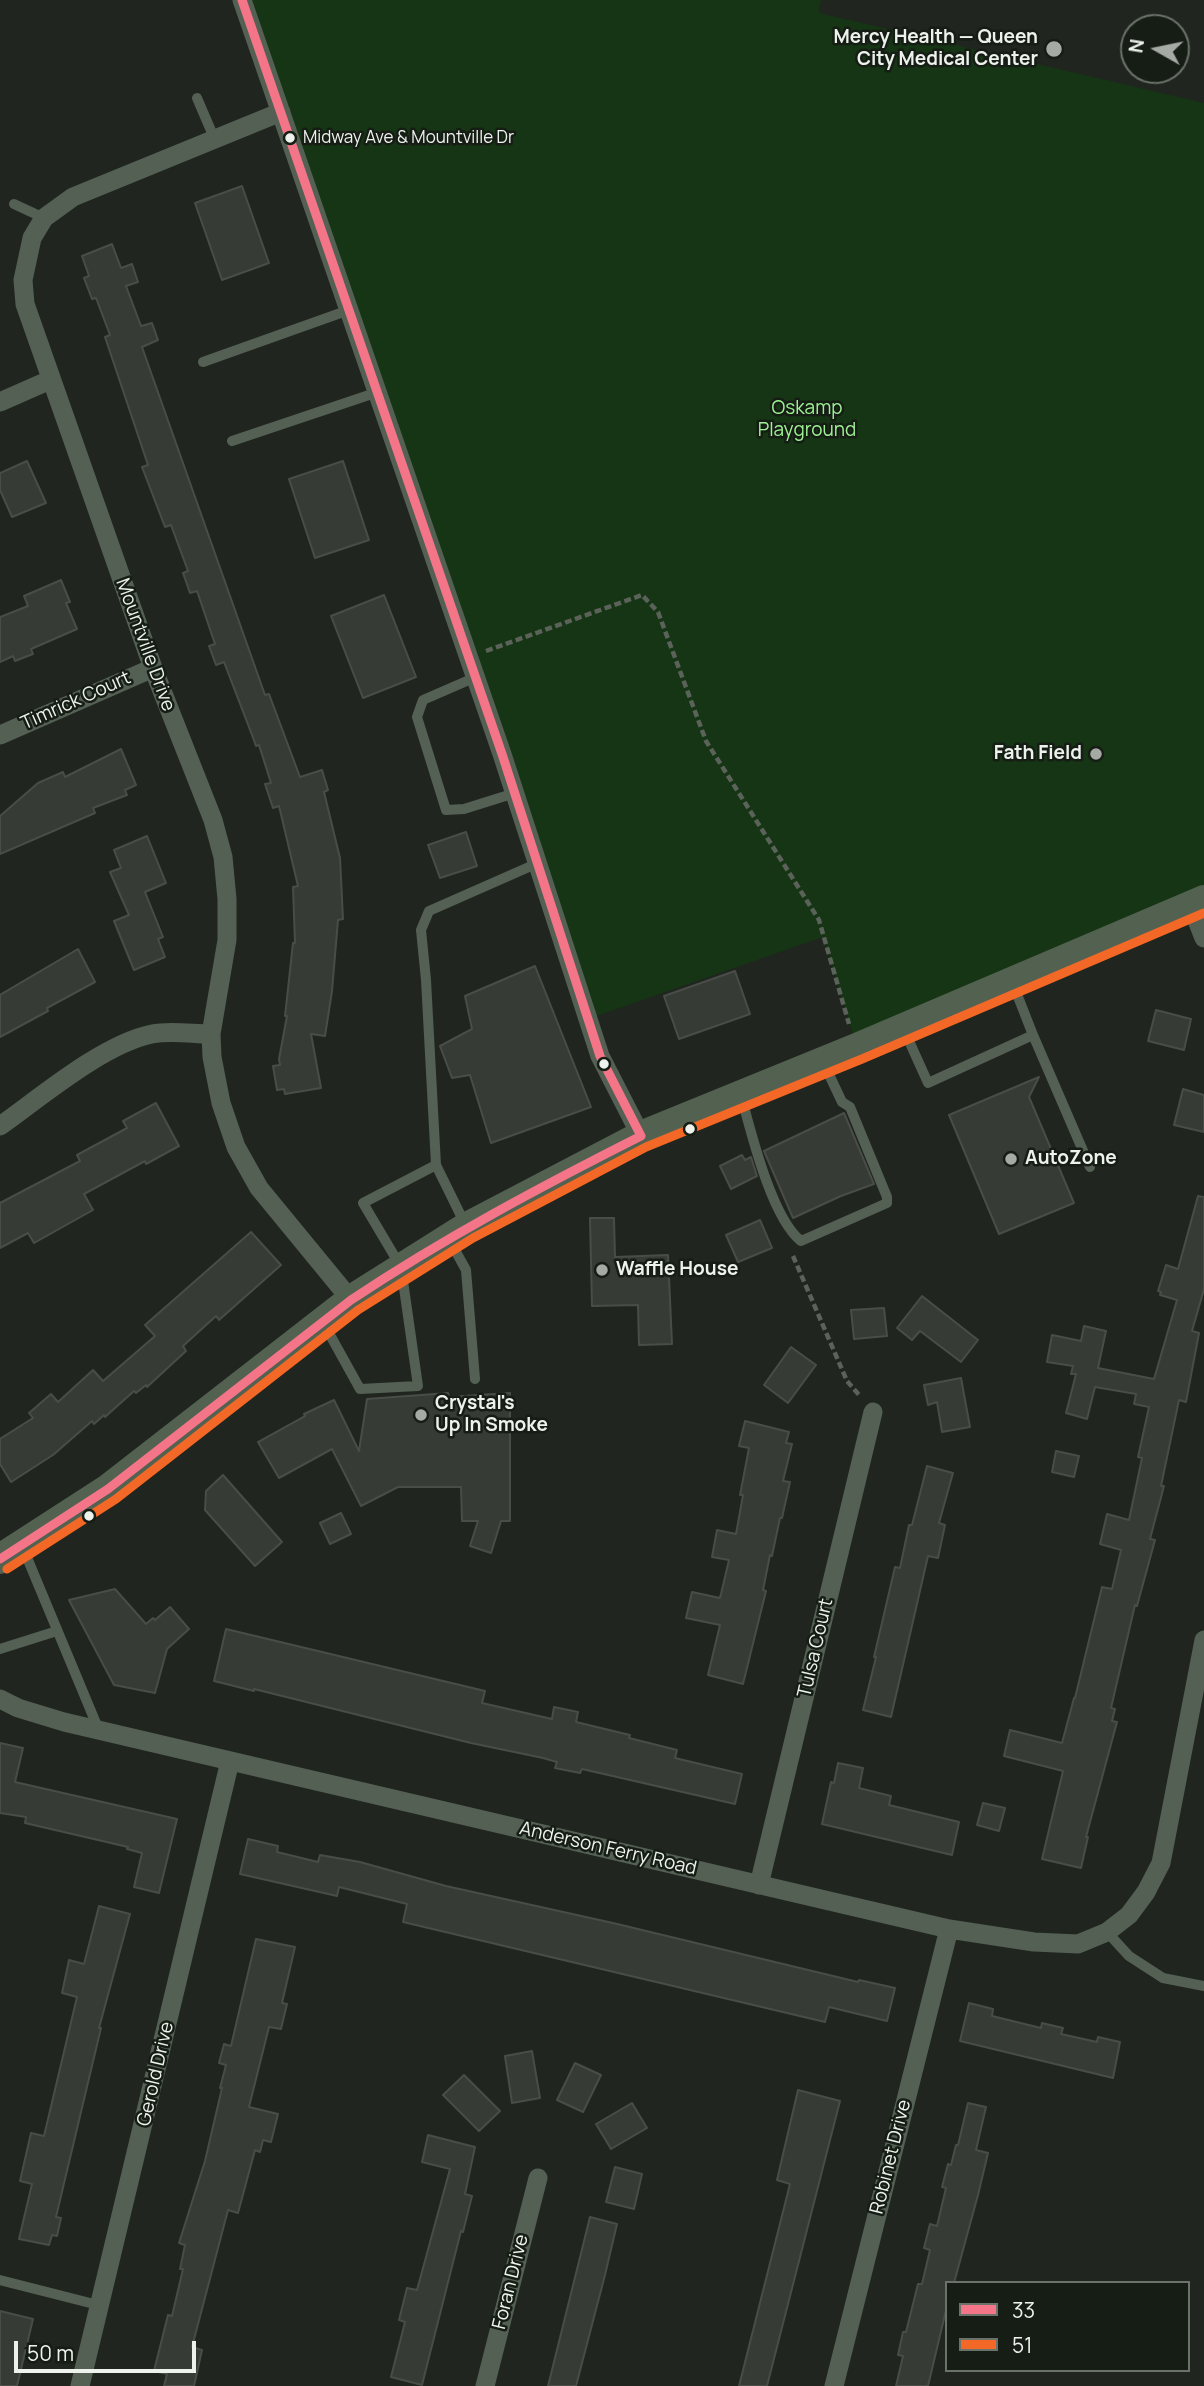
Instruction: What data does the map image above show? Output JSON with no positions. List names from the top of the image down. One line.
{"streets":{"street":["Mountville Drive","Timrick Court","Tulsa Court","Anderson Ferry Road","Gerold Drive","Robinet Drive","Foran Drive"]},"crossings":[["Mountville Drive","Timrick Court"],["Tulsa Court","Anderson Ferry Road"],["Anderson Ferry Road","Gerold Drive"],["Anderson Ferry Road","Robinet Drive"]],"parks":["Oskamp Playground"],"places":["Mercy Health — Queen City Medical Center","Midway Ave & Mountville Dr","Fath Field","AutoZone","Waffle House","Crystal's Up In Smoke"],"lines":["transit line 33","transit line 51"],"legend":["33","51"],"scale_bar":"50 m","north":"left"}
